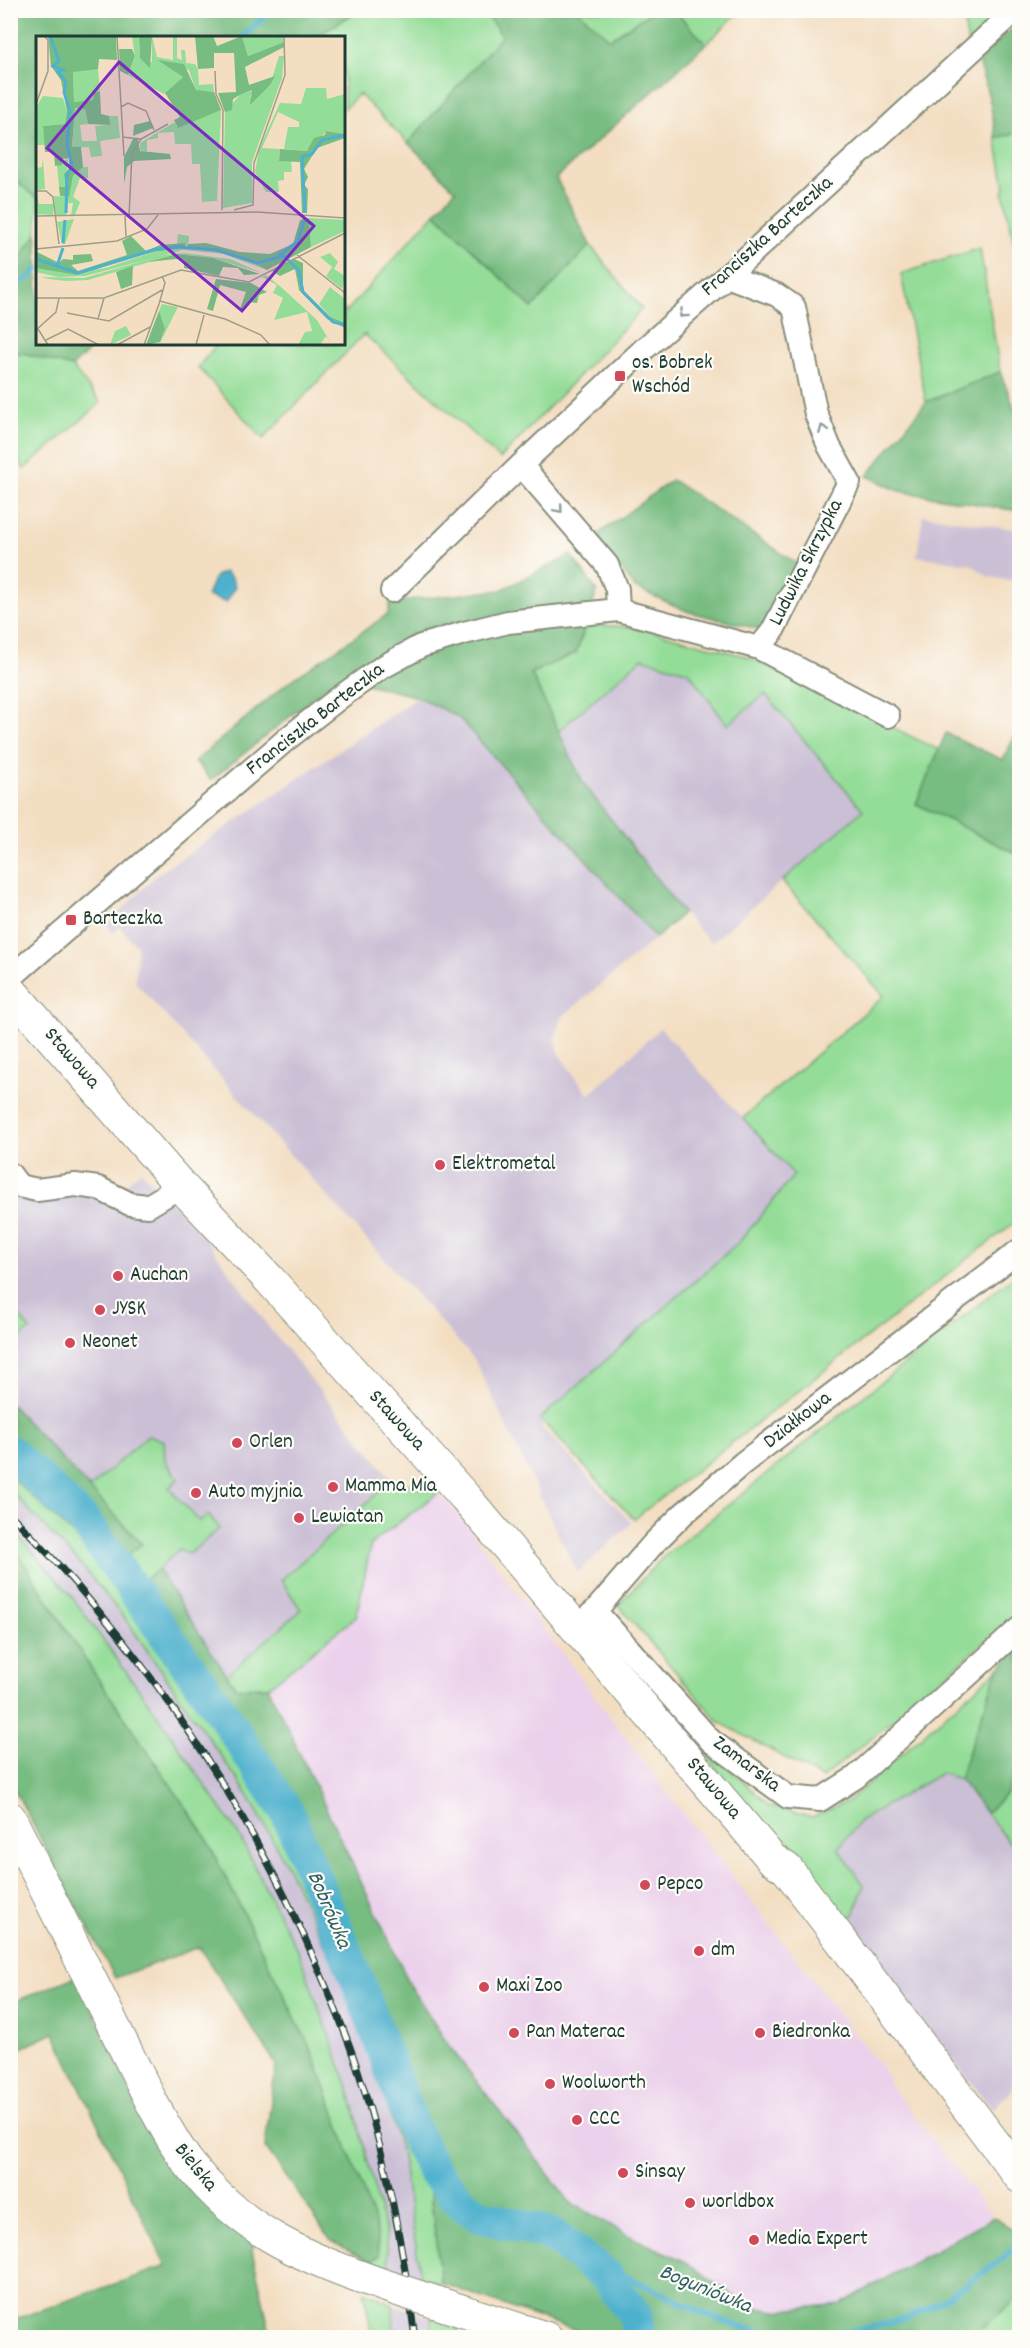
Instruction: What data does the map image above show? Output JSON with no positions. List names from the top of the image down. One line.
{"streets":{"street":["Franciszka Barteczka","Ludwika Skrzypka","Stawowa","Działkowa","Zamarska","Bielska"]},"crossings":[["Franciszka Barteczka","Ludwika Skrzypka"],["Stawowa","Działkowa"],["Stawowa","Zamarska"],["Działkowa","Zamarska"]],"one_way":["Ludwika Skrzypka"],"water":["Bobrówka","Boguniówka"],"places":{"transit":["os. Bobrek Wschód","Barteczka"],"other":["Elektrometal","Auchan","JYSK","Neonet","Orlen","Mamma Mia","Auto myjnia","Lewiatan","Pepco","dm","Maxi Zoo","Pan Materac","Biedronka","Woolworth","CCC","Sinsay","worldbox","Media Expert"]}}
